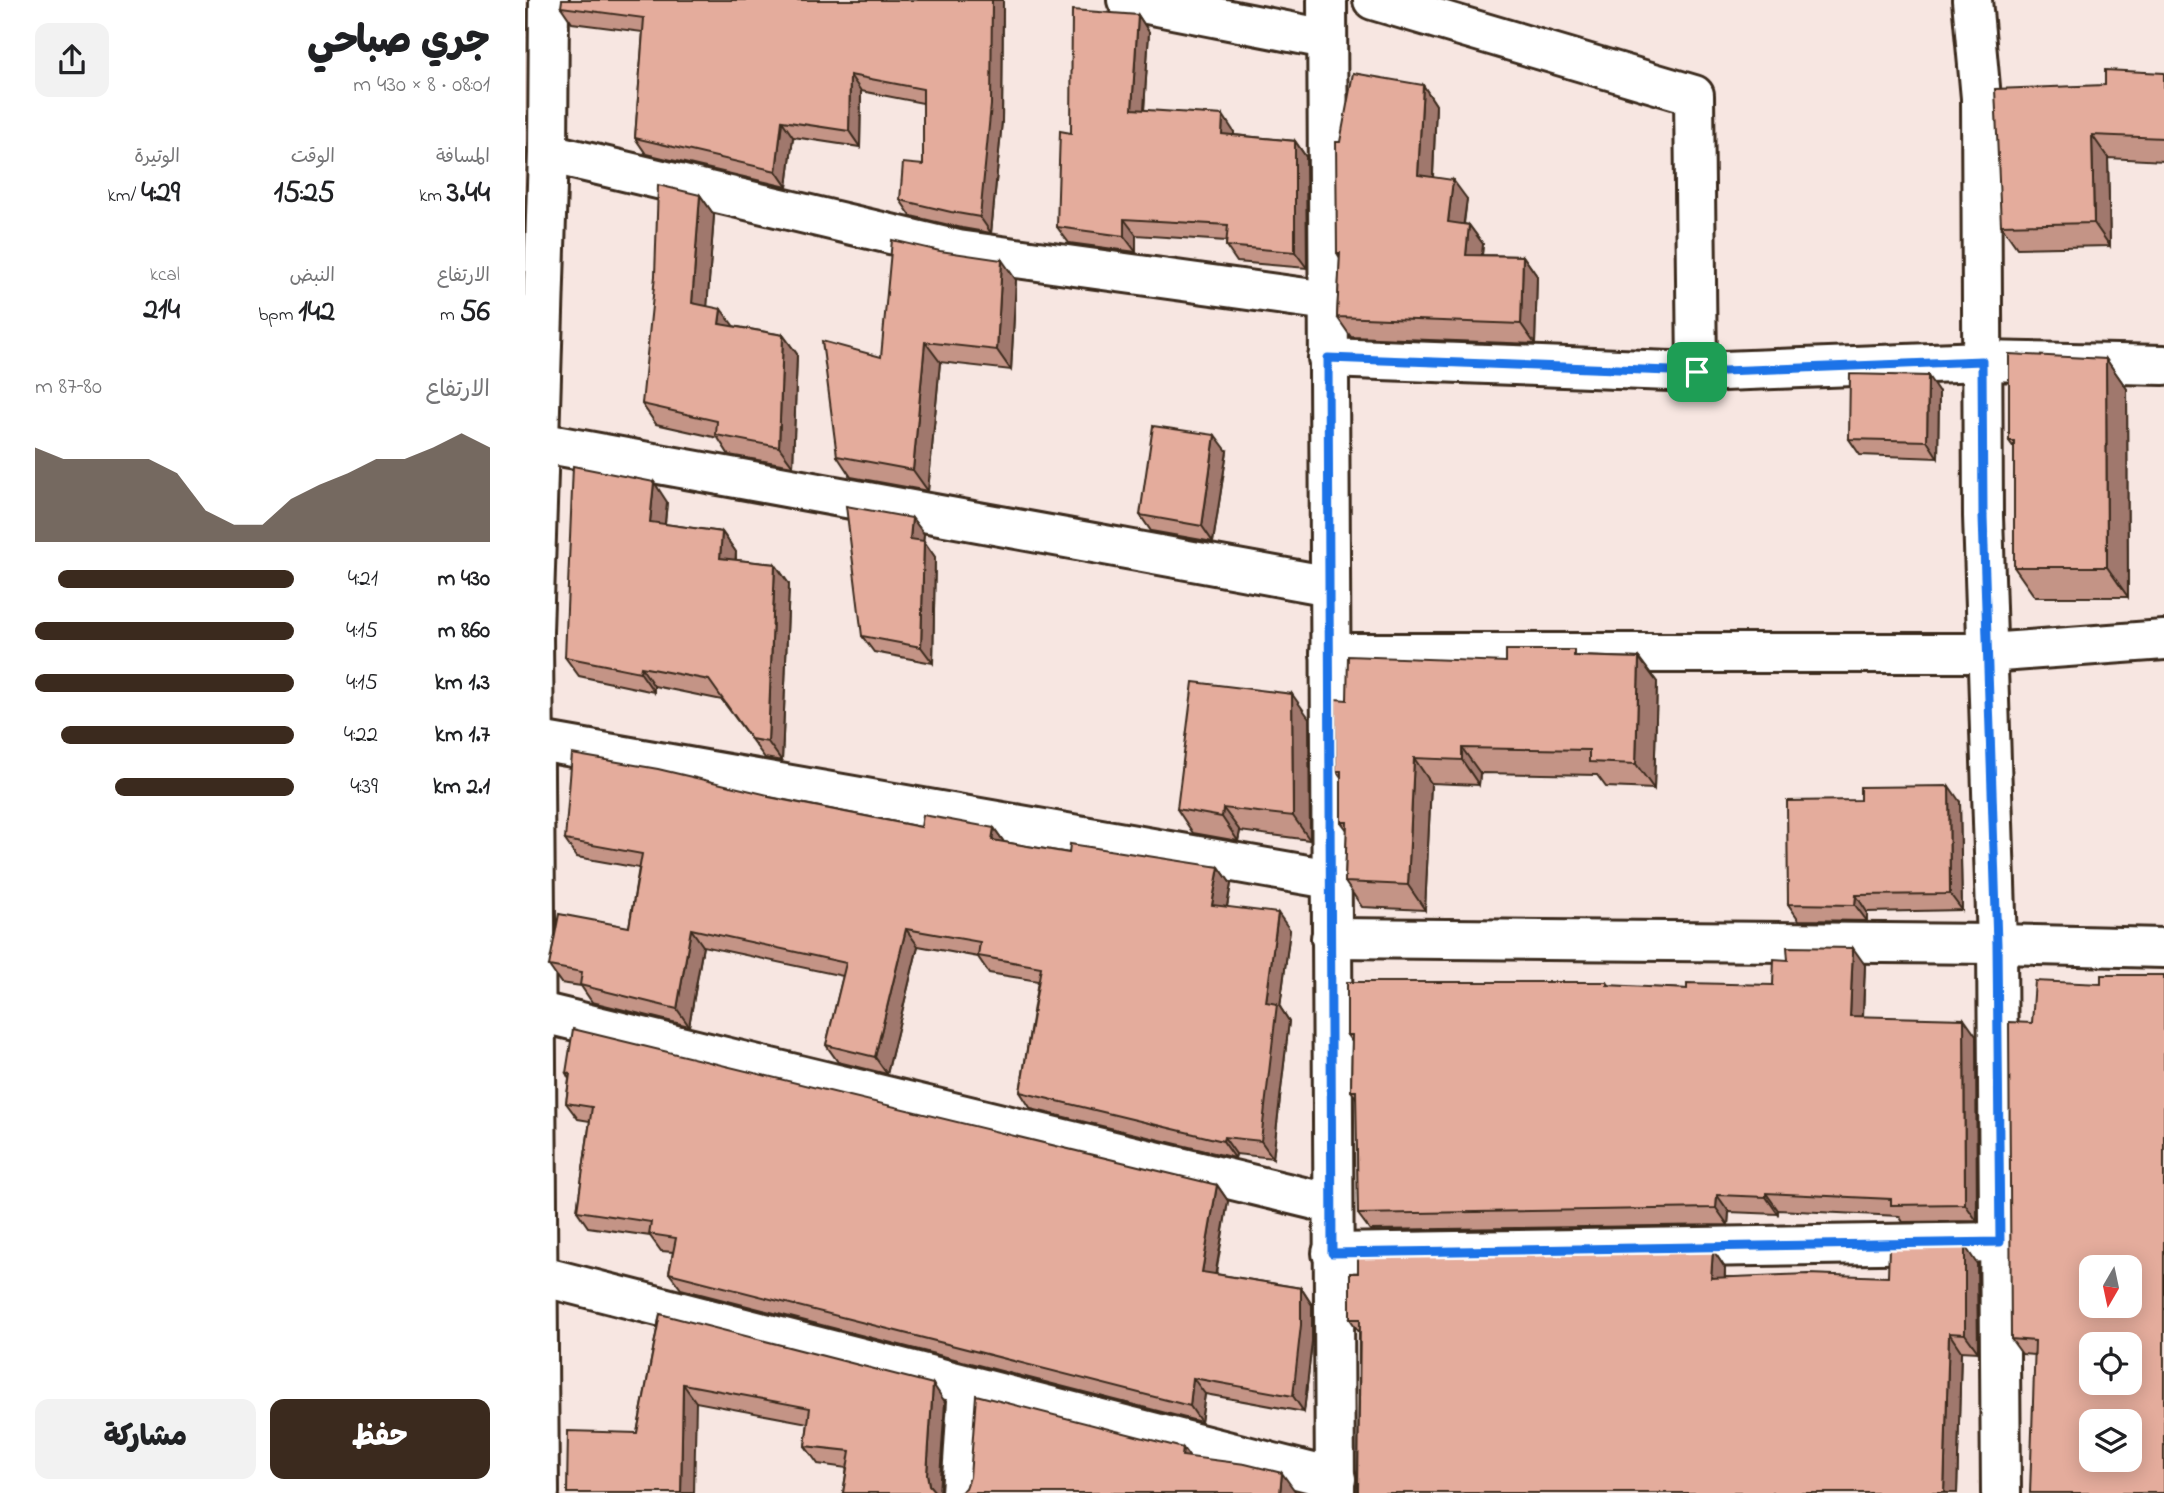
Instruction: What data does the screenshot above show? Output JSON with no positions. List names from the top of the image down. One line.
{"north":"bottom","page":{"heading":["جري صباحي","08:01 · 8 × 430 m"],"stats":[["المسافة","3.44 km"],["الوقت","15:25"],["الوتيرة","4:29 /km"],["الارتفاع","56 m"],["النبض","142 bpm"],["kcal","214"]],"chart":["الارتفاع","80–87 m"],"list":[{"name":"430 m","note":"4:21"},{"name":"860 m","note":"4:15"},{"name":"1.3 km","note":"4:15"},{"name":"1.7 km","note":"4:22"},{"name":"2.1 km","note":"4:39"}],"buttons":["حفظ","مشاركة"]}}
